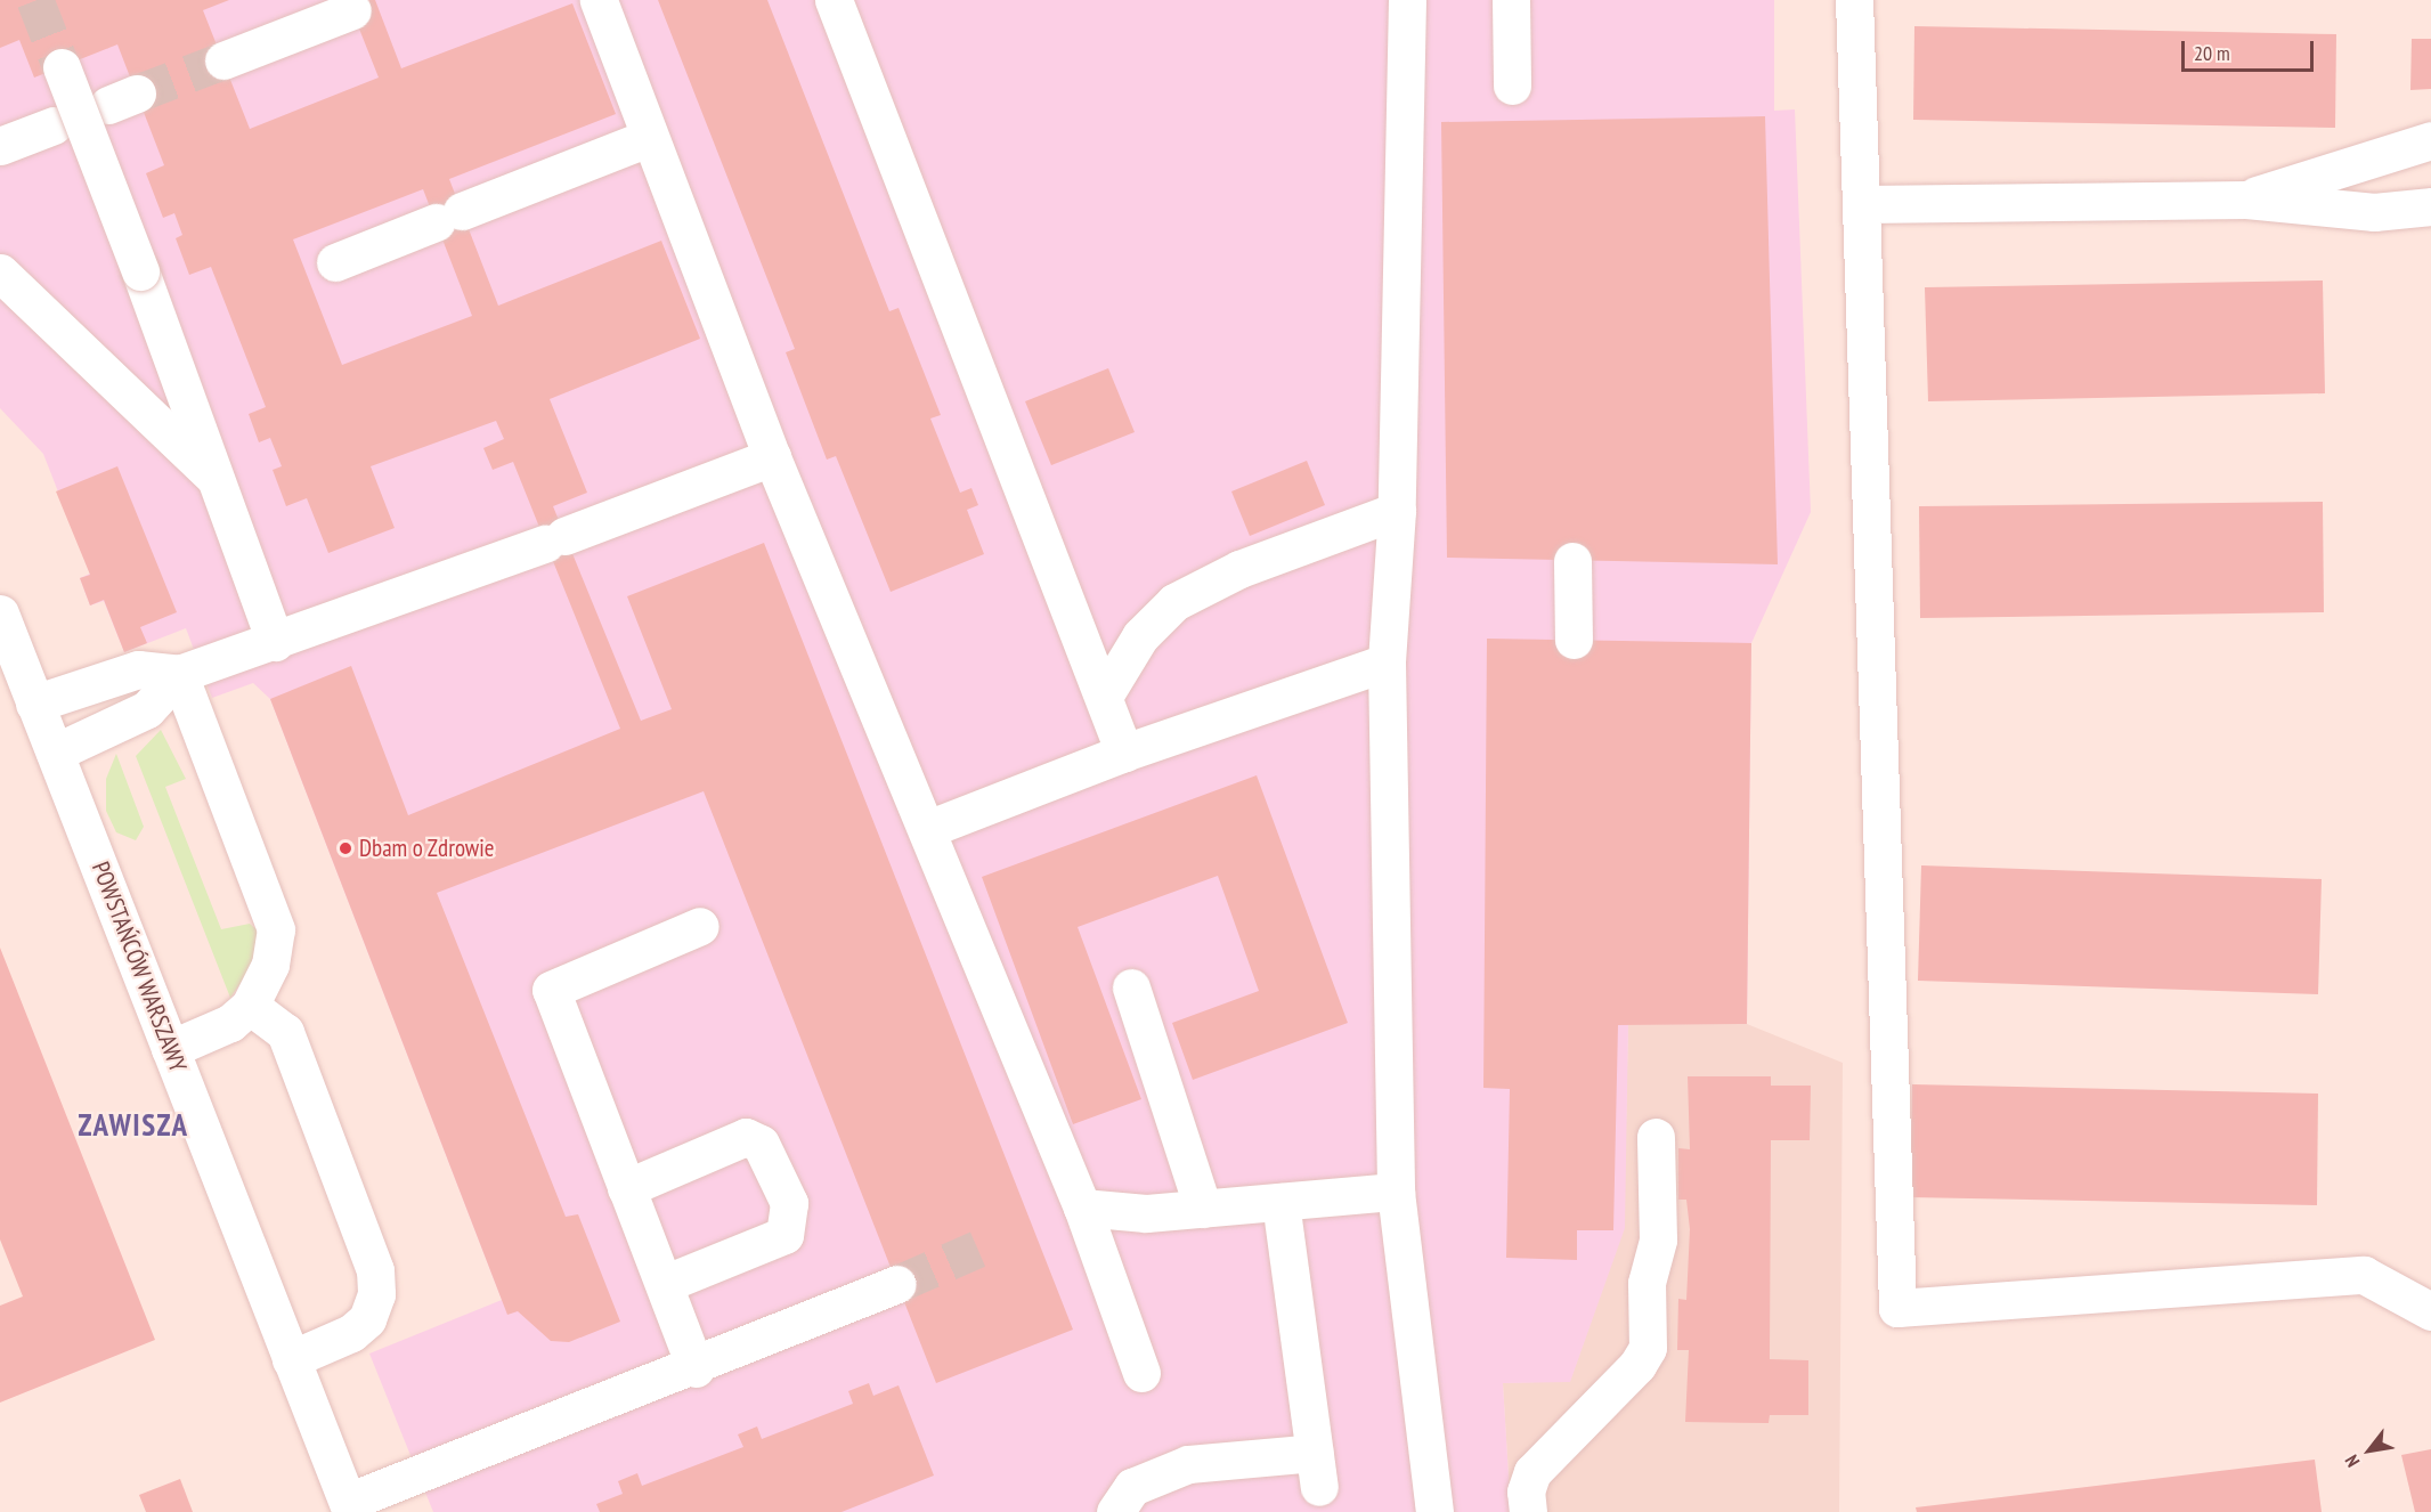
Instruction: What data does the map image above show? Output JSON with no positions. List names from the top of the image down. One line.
{"streets":{"street":["POWSTAŃCÓW WARSZAWY"]},"districts":["ZAWISZA"],"places":["Dbam o Zdrowie"],"scale_bar":"20 m","north":"bottom left"}
